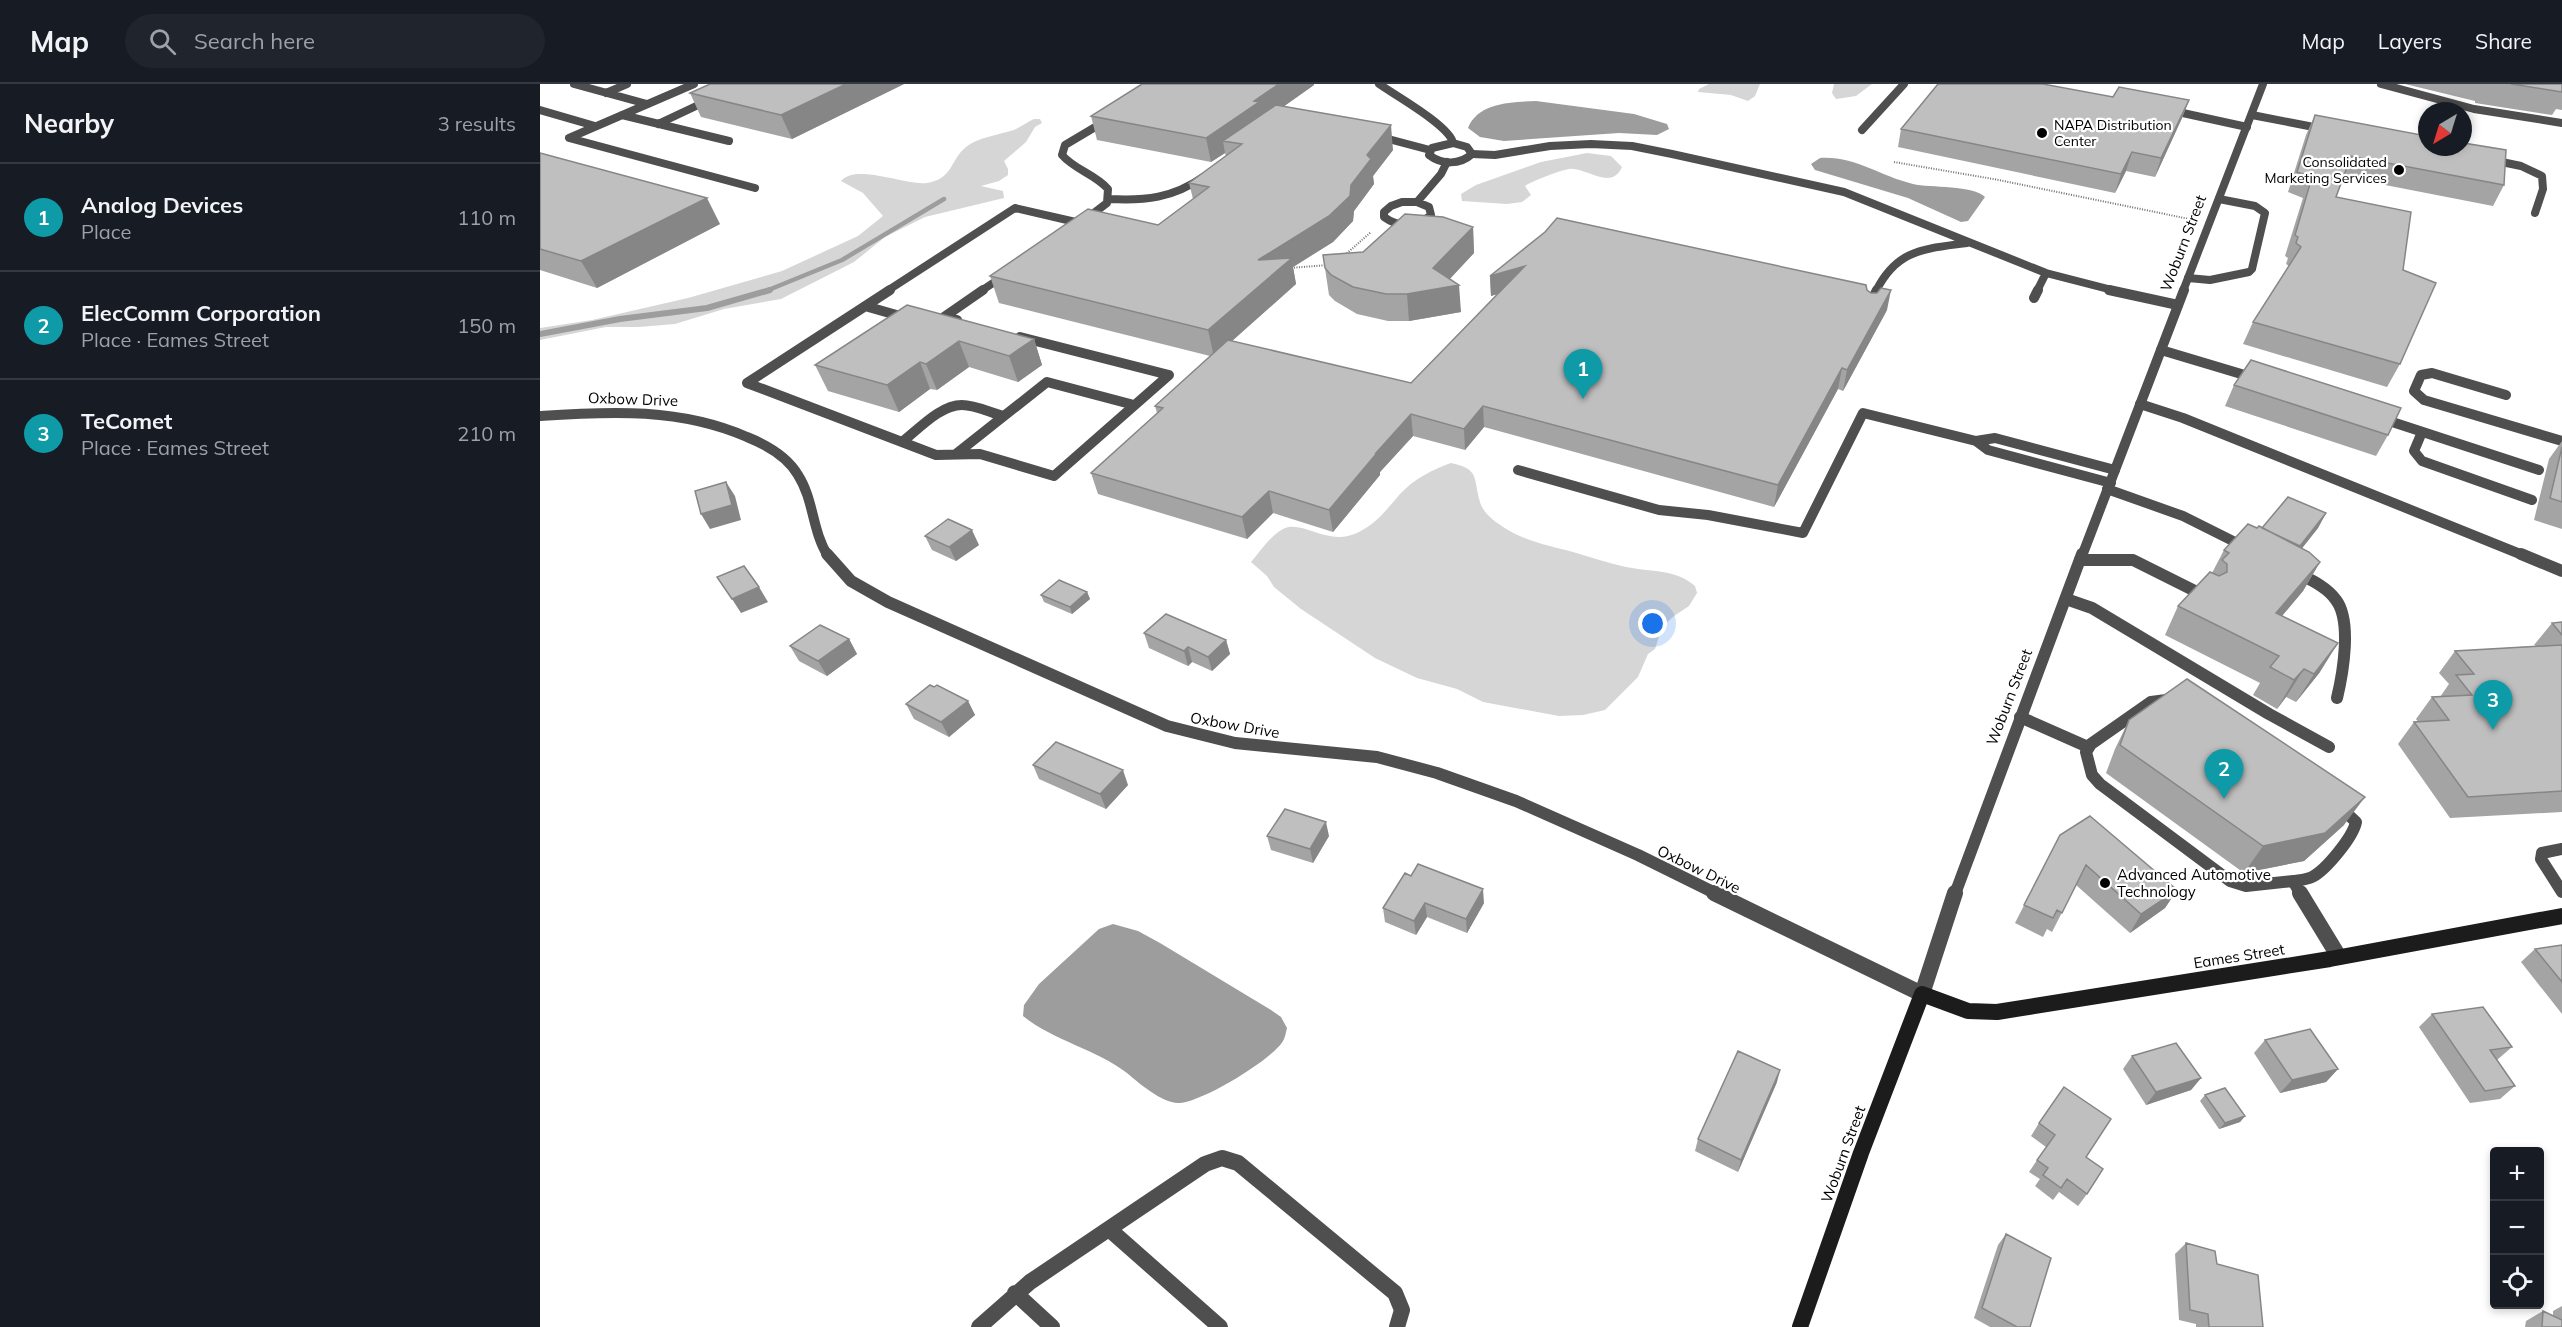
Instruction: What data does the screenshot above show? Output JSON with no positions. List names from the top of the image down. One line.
{"streets":{"main road":["Woburn Street","Eames Street"],"street":["Oxbow Drive"]},"crossings":[["Woburn Street","Oxbow Drive"],["Woburn Street","Eames Street"],["Oxbow Drive","Eames Street"]],"places":["NAPA Distribution Center","Consolidated Marketing Services","Advanced Automotive Technology"],"north":"bottom left","page":{"header":"Map","search":"Search here","nav":["Map","Layers","Share"],"heading":["Nearby","3 results"],"list":[{"mark":"1","name":"Analog Devices","note":"Place","value":"110 m"},{"mark":"2","name":"ElecComm Corporation","note":"Place · Eames Street","value":"150 m"},{"mark":"3","name":"TeComet","note":"Place · Eames Street","value":"210 m"}],"pins":["1","3","2"],"map_buttons":["+","−"]}}
